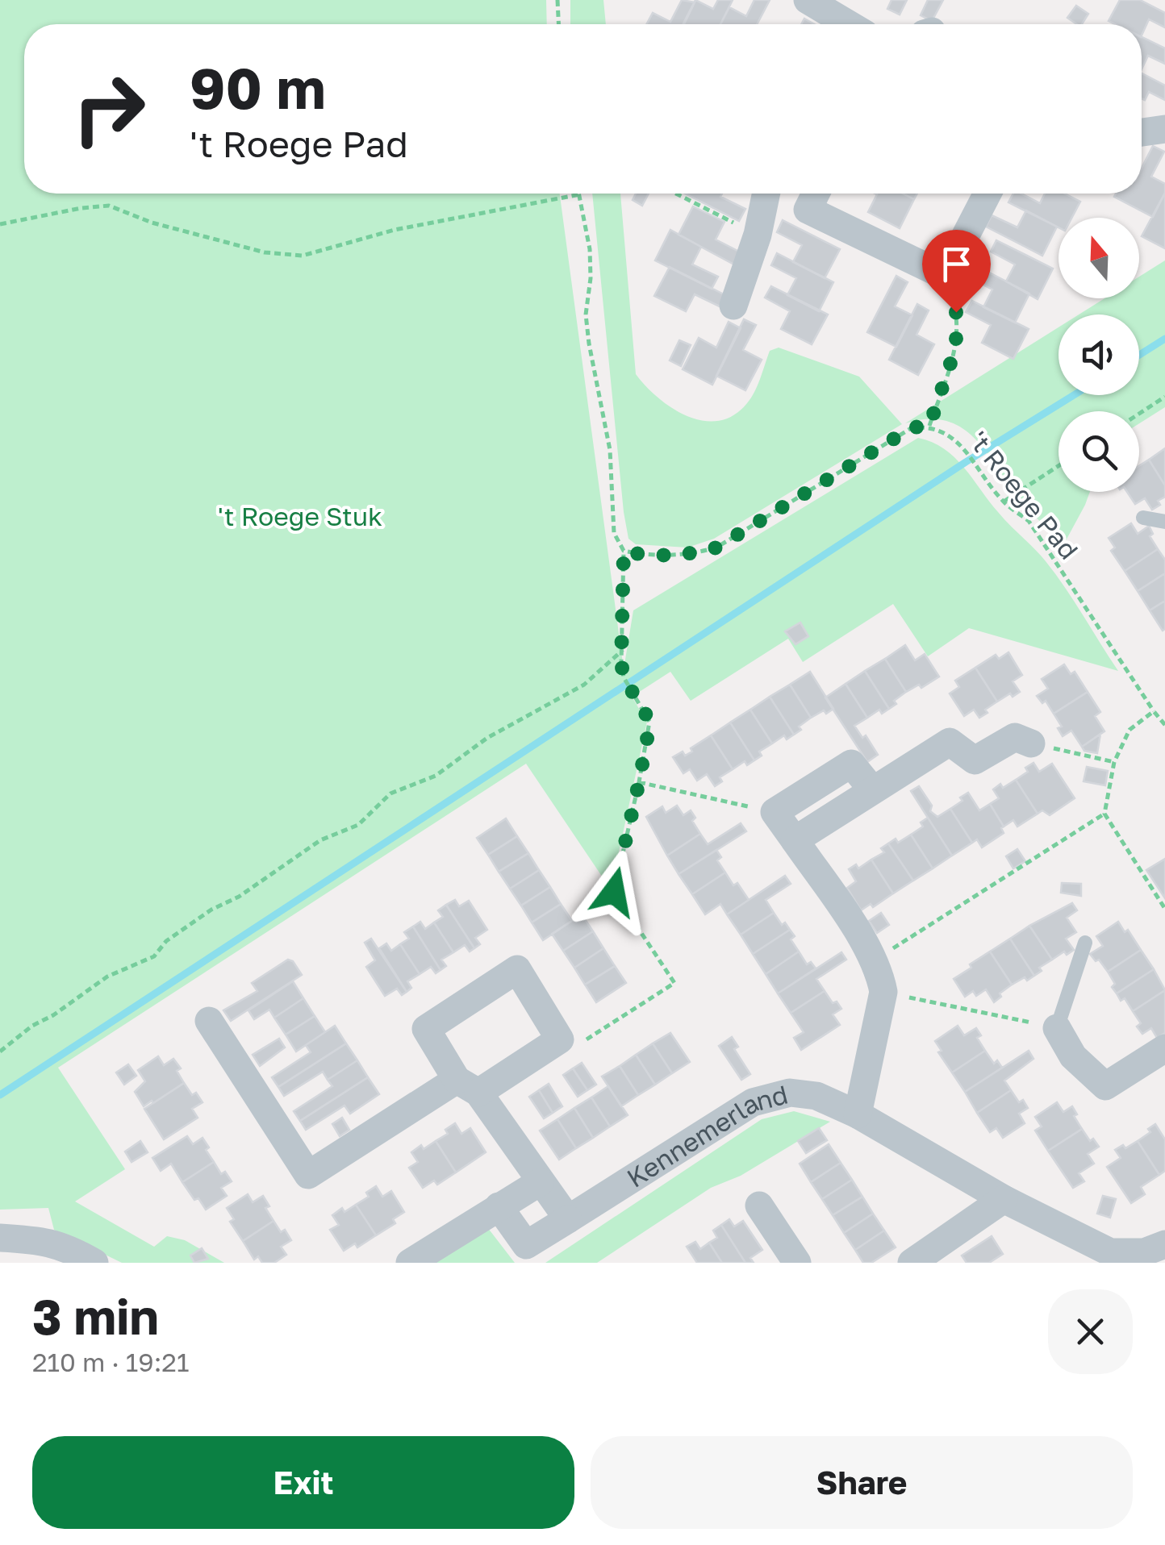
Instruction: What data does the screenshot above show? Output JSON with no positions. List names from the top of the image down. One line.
{"streets":{"street":["Kennemerland"],"path":["'t Roege Pad"]},"parks":["'t Roege Stuk"],"north":"top","page":{"turn":["90 m","'t Roege Pad"],"heading":["3 min","210 m · 19:21"],"buttons":["Exit","Share"]}}
